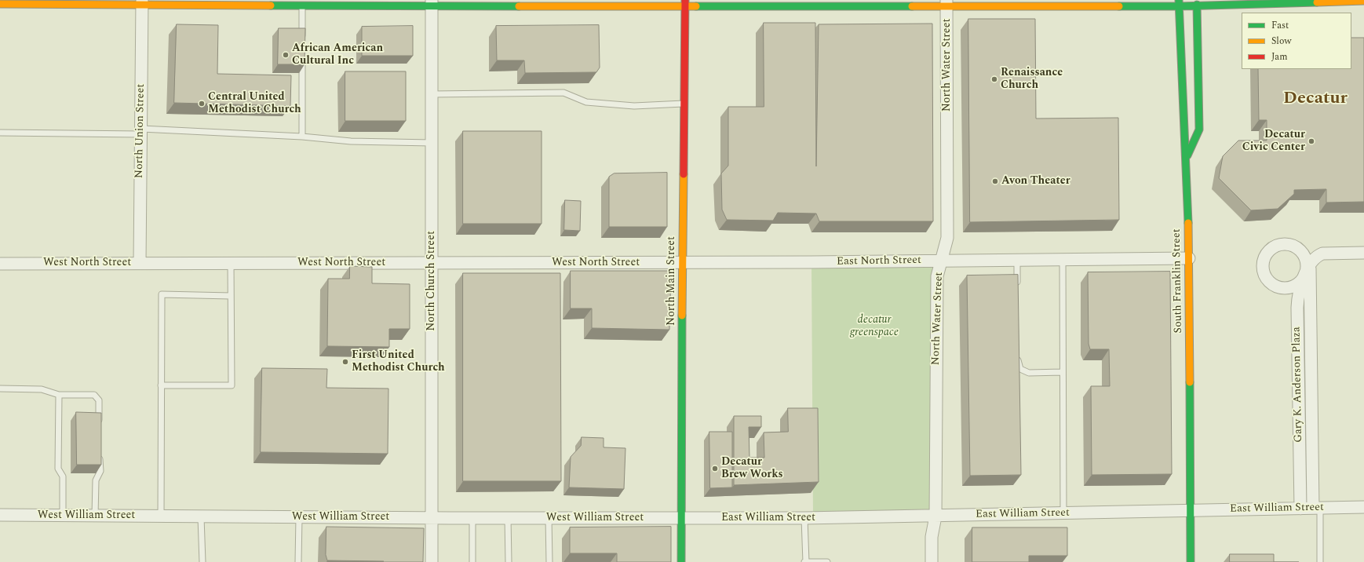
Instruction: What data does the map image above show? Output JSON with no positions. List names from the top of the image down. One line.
{"streets":{"main road":["North Main Street","South Franklin Street"],"street":["North Water Street","North Union Street","East North Street","West North Street","North Church Street","Gary K. Anderson Plaza","East William Street","West William Street"]},"crossings":[["North Water Street","East North Street"],["North Water Street","East William Street"],["North Union Street","West North Street"],["East North Street","West North Street"],["East North Street","North Main Street"],["East North Street","South Franklin Street"],["West North Street","North Church Street"],["West North Street","North Main Street"],["North Church Street","West William Street"],["North Main Street","East William Street"],["North Main Street","West William Street"],["South Franklin Street","East William Street"],["Gary K. Anderson Plaza","East William Street"],["East William Street","West William Street"]],"districts":["Decatur"],"parks":["decatur greenspace"],"places":["African American Cultural Inc","Renaissance Church","Central United Methodist Church","Decatur Civic Center","Avon Theater","First United Methodist Church","Decatur Brew Works"],"legend":["Fast","Slow","Jam"]}
